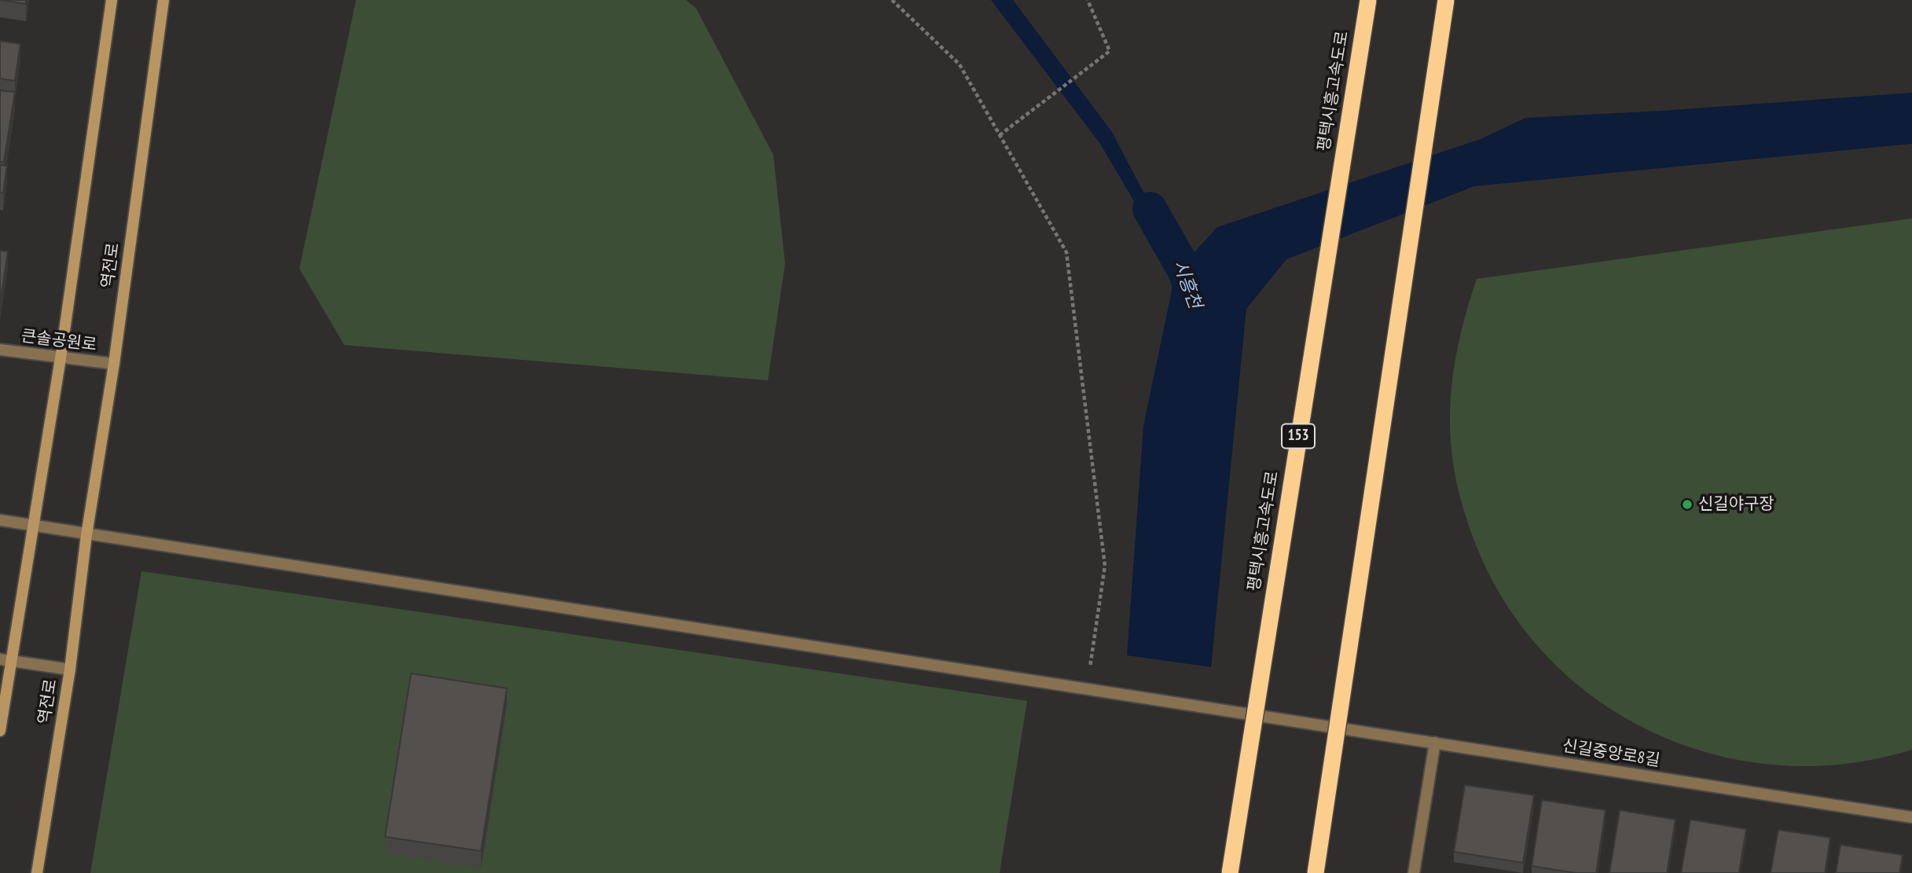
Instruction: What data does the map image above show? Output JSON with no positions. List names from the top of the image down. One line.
{"streets":{"highway":["평택시흥고속도로","153"],"street":["역전로","큰솔공원로","신길중앙로8길"]},"crossings":[["역전로","큰솔공원로"],["역전로","신길중앙로8길"]],"water":["시흥천"],"places":["신길야구장"]}
